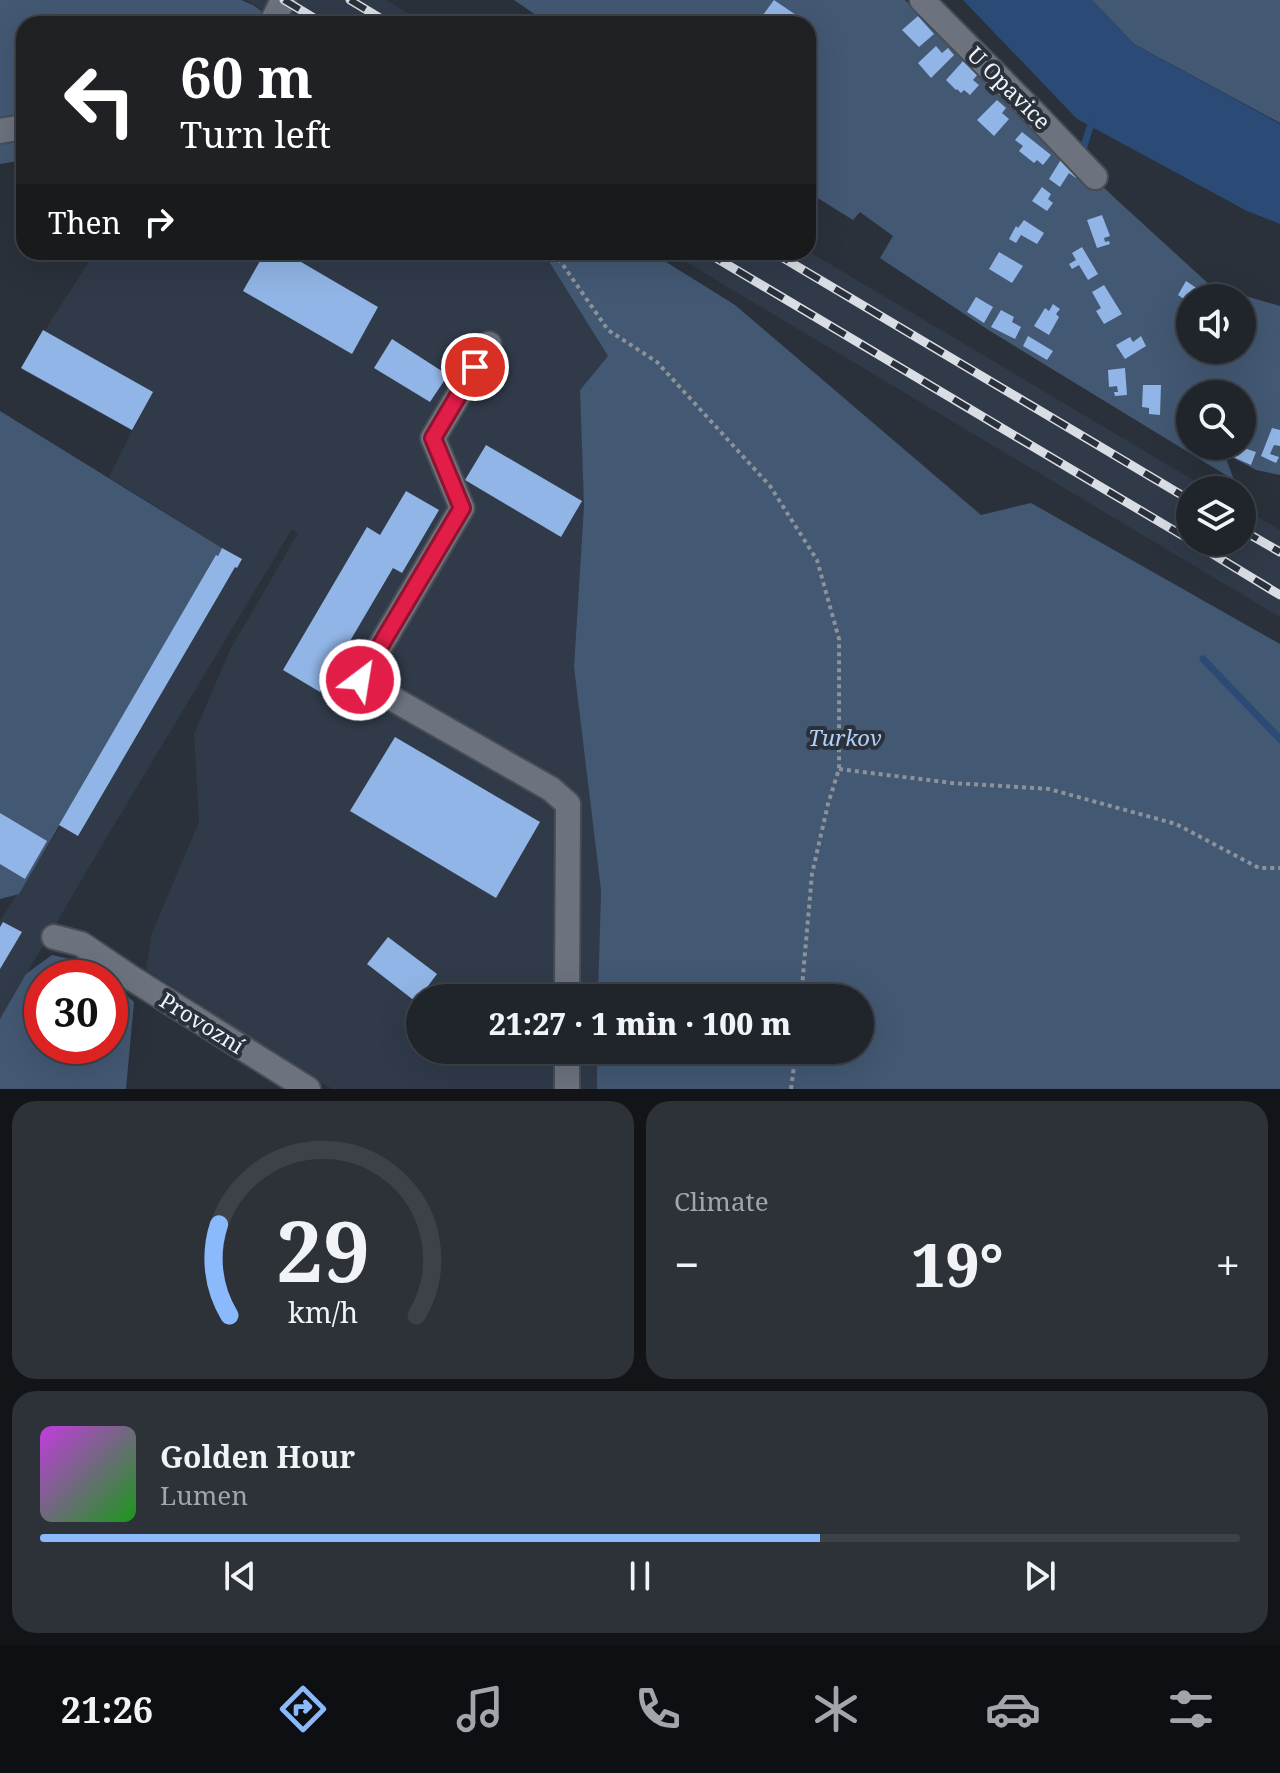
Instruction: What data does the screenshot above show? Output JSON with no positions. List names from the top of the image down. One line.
{"streets":{"street":["U Opavice","Provozní"]},"parks":["Turkov"],"page":{"turn":["60 m","Turn left"],"then":"Then","limit":"30","trip":"21:27 · 1 min · 100 m","tile":"Climate","heat":["−","19°","+"],"song":["Golden Hour","Lumen"],"tabs":"21:26","gauge":["29","km/h"]}}
